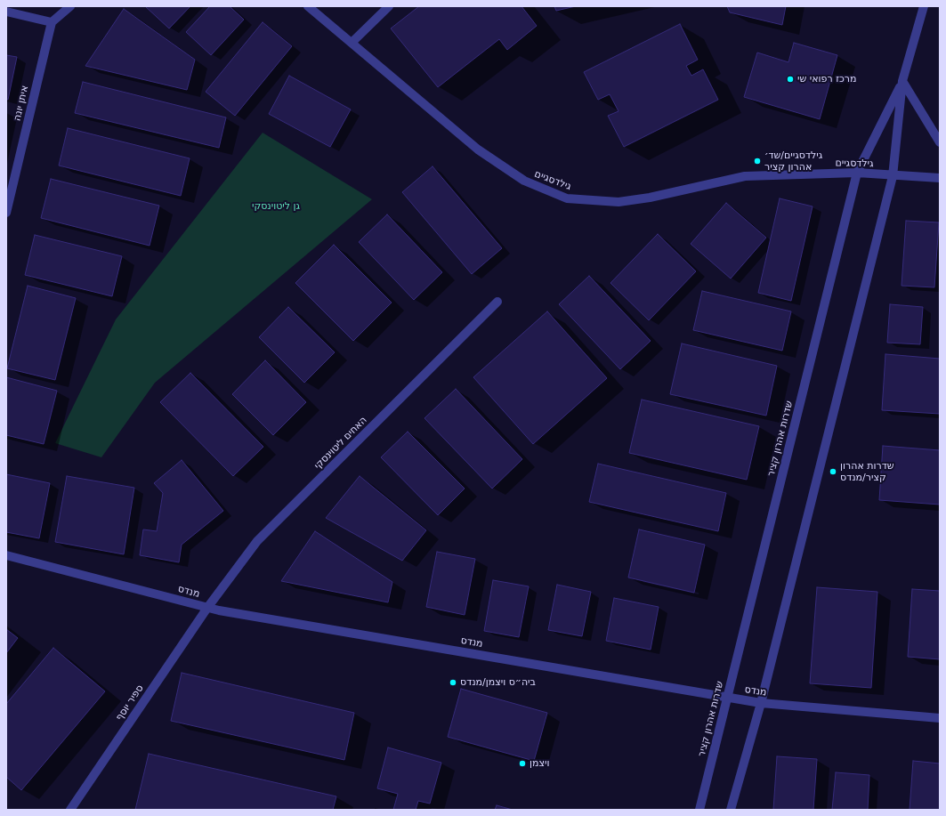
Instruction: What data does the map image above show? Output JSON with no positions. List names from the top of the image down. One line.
{"streets":{"street":["איתן יונה","גילדסגיים","שדרות אהרון קציר","האחים ליטוינסקי","מנדס","ספיר יוסף"]},"crossings":[["גילדסגיים","שדרות אהרון קציר"],["שדרות אהרון קציר","מנדס"],["האחים ליטוינסקי","מנדס"],["האחים ליטוינסקי","ספיר יוסף"],["מנדס","ספיר יוסף"]],"parks":["גן ליטוינסקי"],"places":["מרכז רפואי שי","גילדסגיים/שד׳ אהרון קציר","שדרות אהרון קציר/מנדס","ביה״ס ויצמן/מנדס","ויצמן"]}
